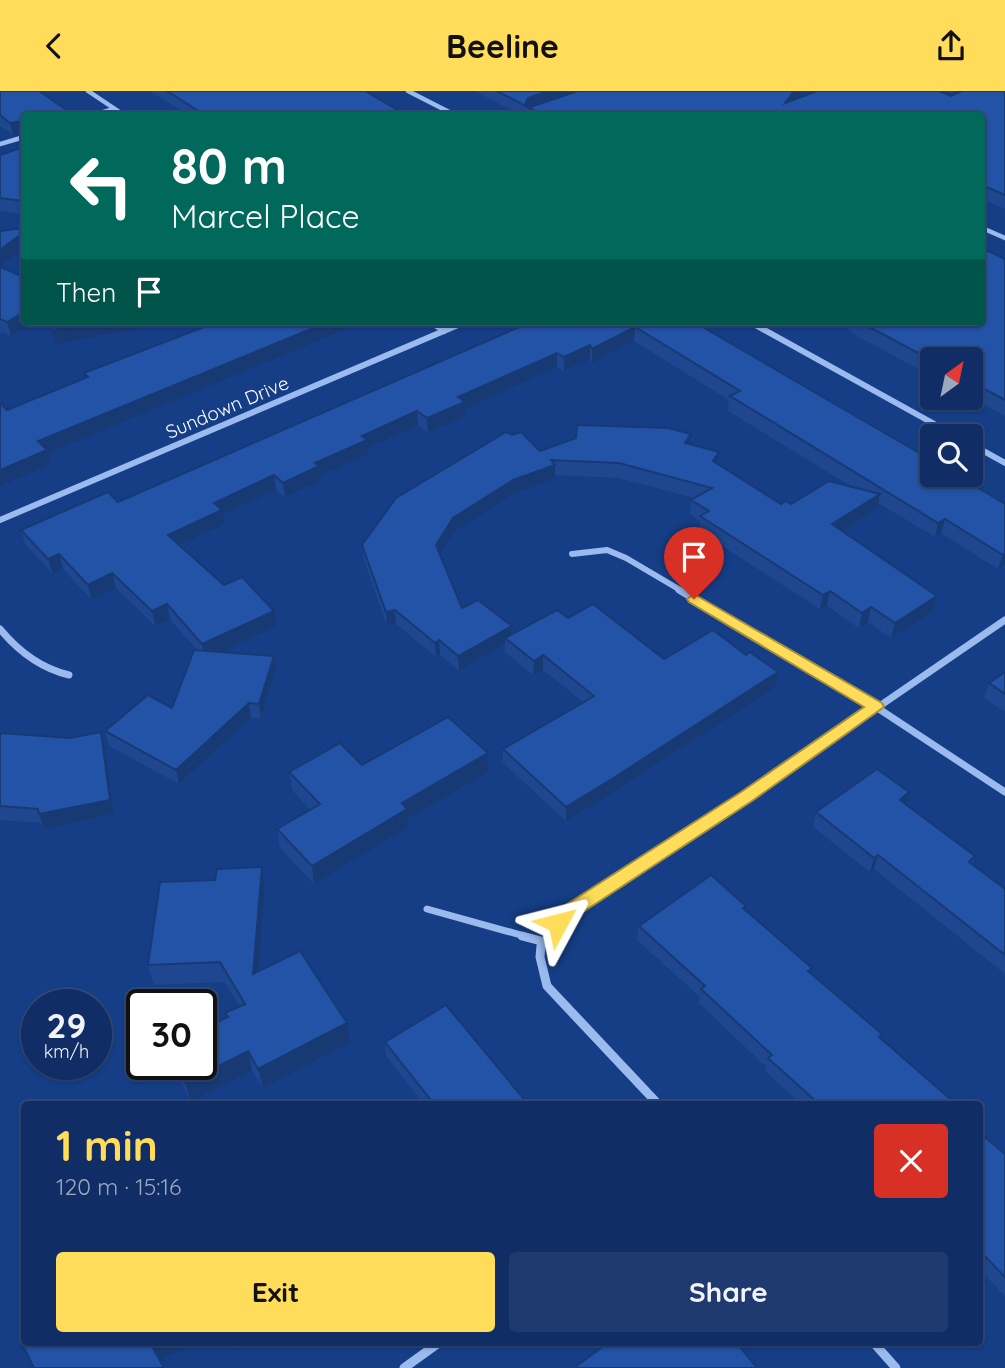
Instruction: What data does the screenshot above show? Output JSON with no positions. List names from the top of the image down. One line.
{"streets":{"street":["Sundown Drive"]},"north":"top right","page":{"header":"Beeline","turn":["80 m","Marcel Place"],"then":"Then","speed":"29 km/h","limit":"30","heading":["1 min","120 m · 15:16"],"buttons":["Exit","Share"]}}
